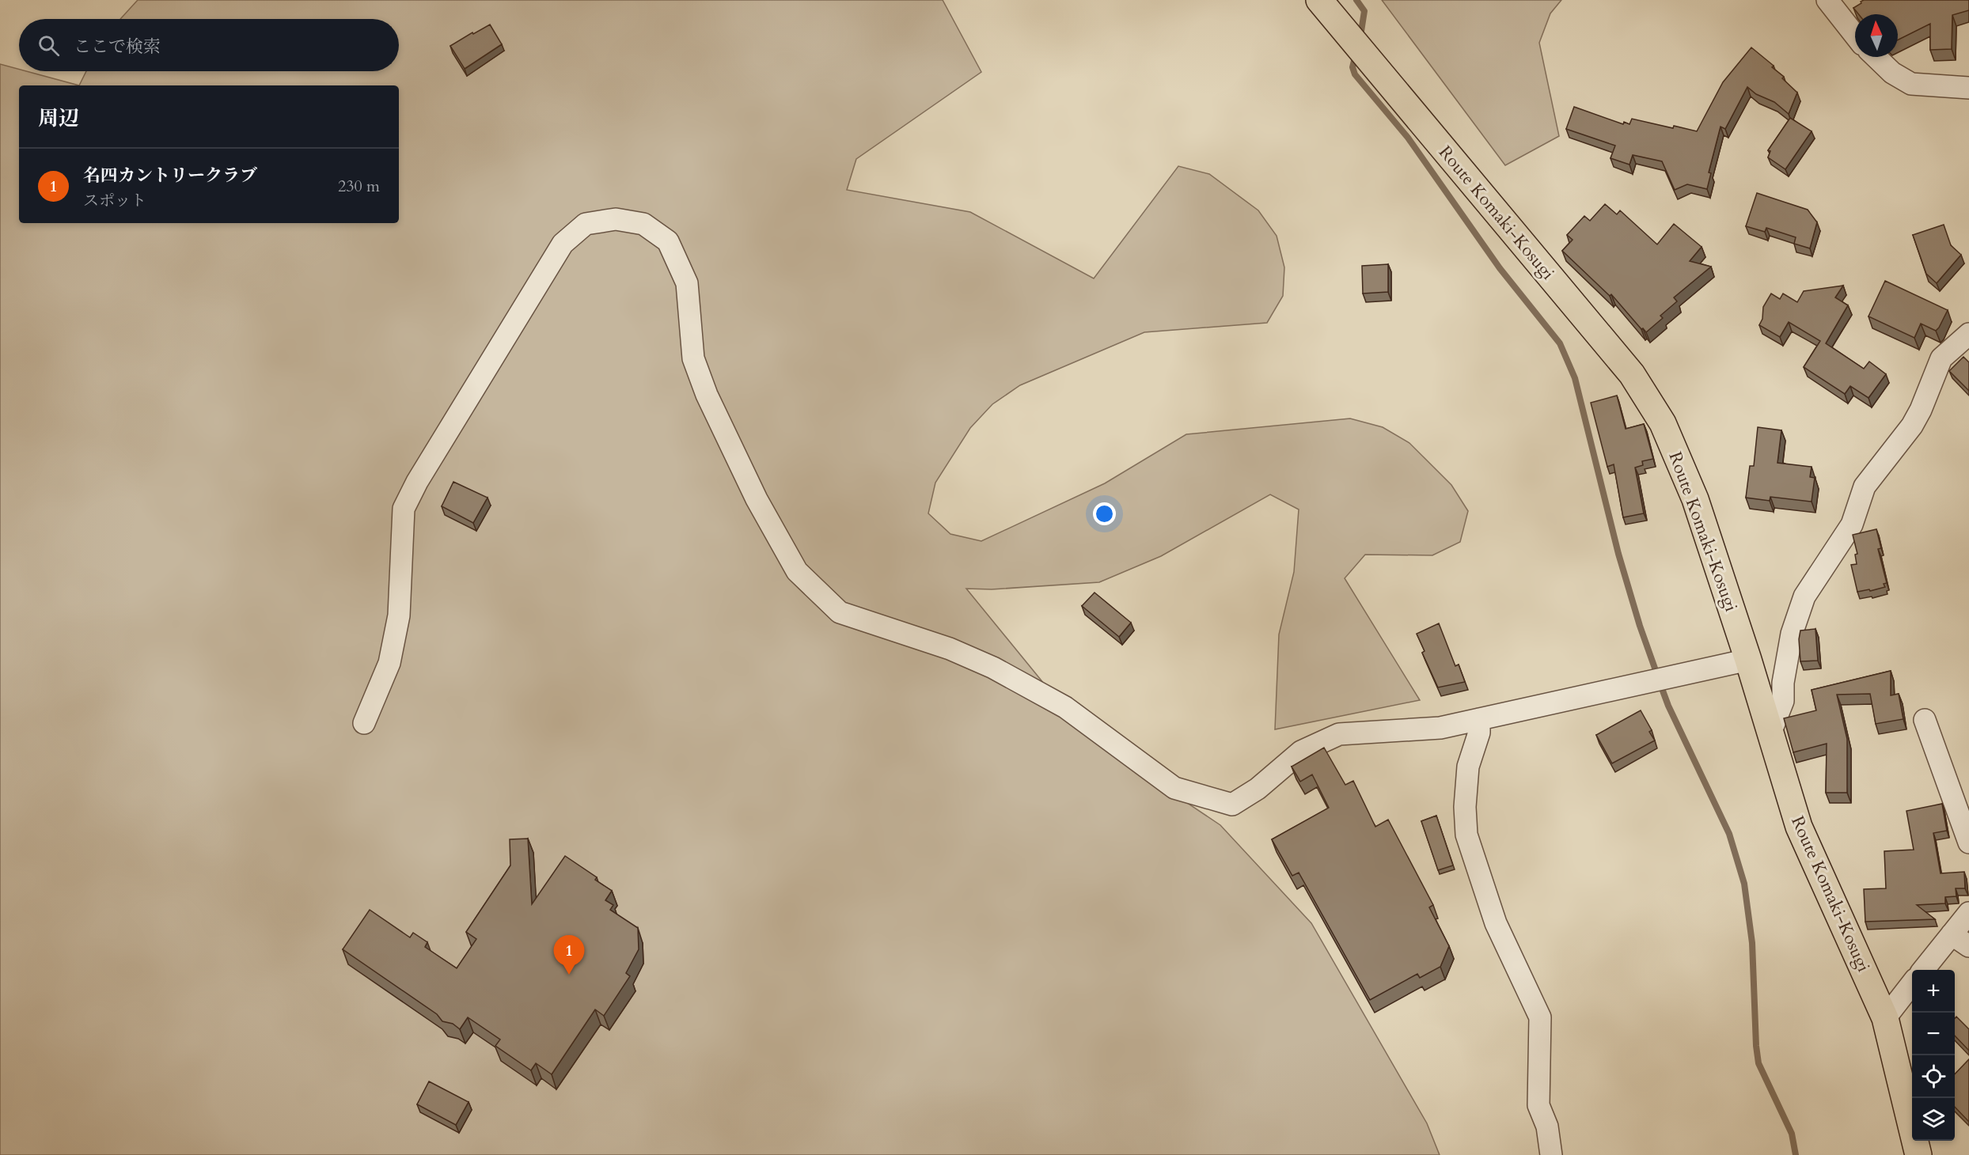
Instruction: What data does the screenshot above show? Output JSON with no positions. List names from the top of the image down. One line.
{"streets":{"main road":["Route Komaki-Kosugi"]},"north":"top","page":{"search":"ここで検索","heading":"周辺","list":[{"mark":"1","name":"名四カントリークラブ","note":"スポット","value":"230 m"}],"pins":"1","map_buttons":["+","−"]}}
